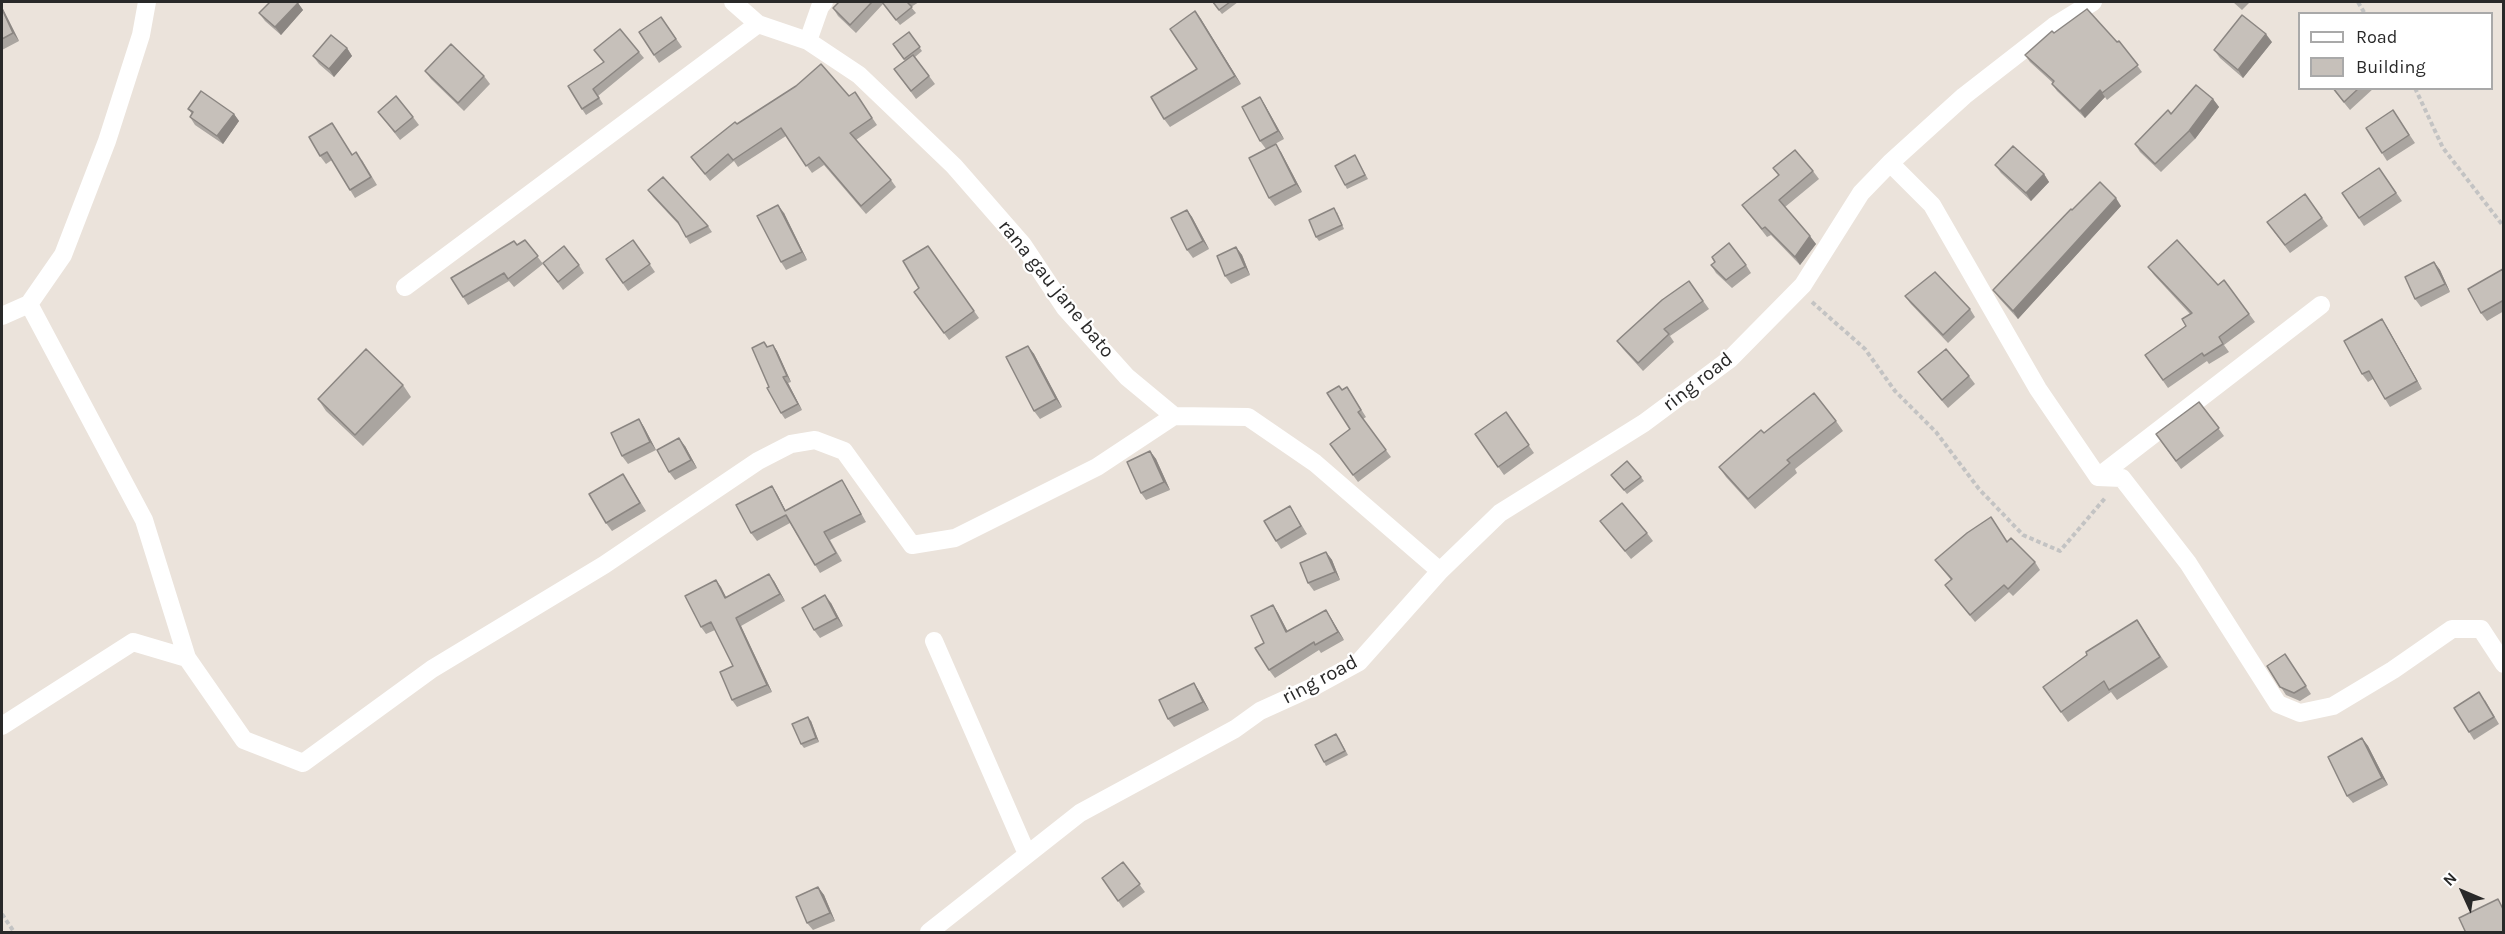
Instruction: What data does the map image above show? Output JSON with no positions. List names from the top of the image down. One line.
{"streets":{"street":["rana gau jane bato","ring road"]},"legend":["Road","Building"],"north":"top left"}
